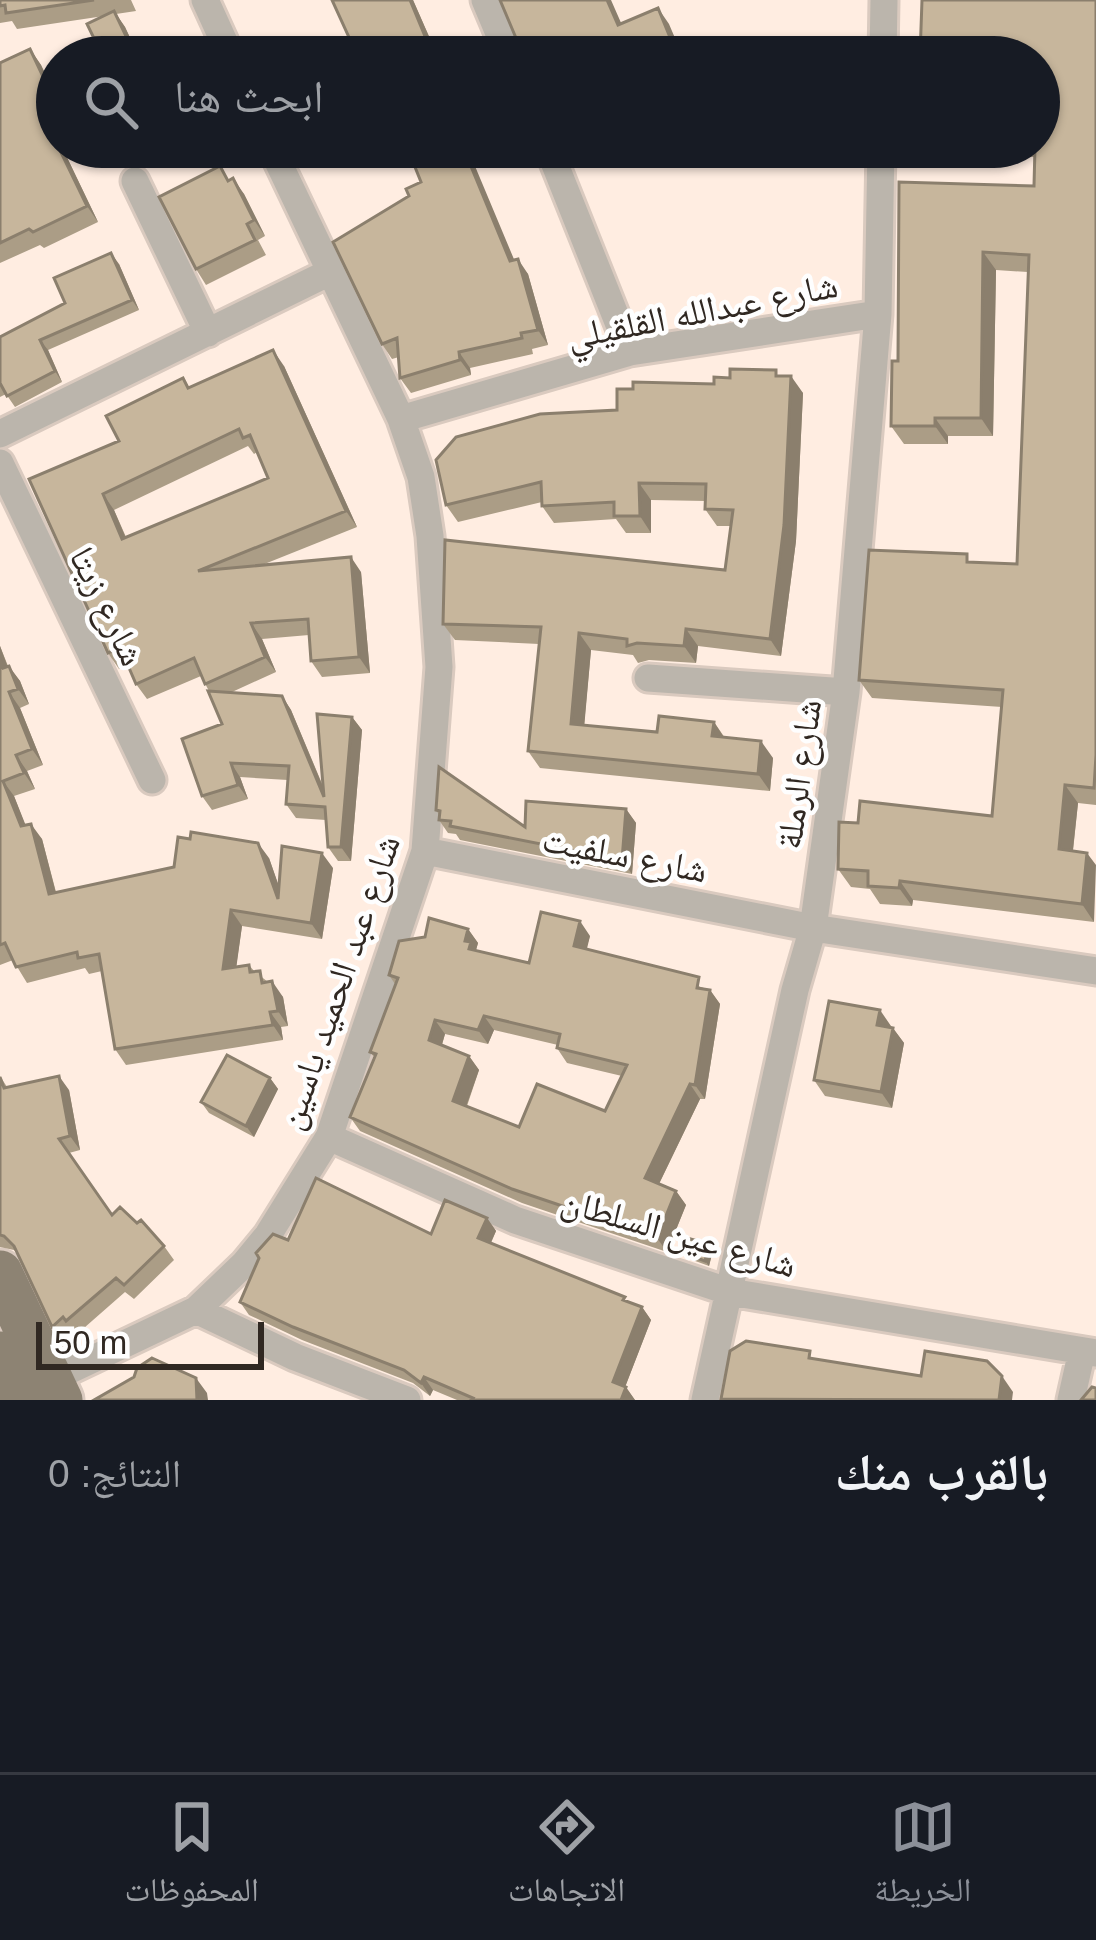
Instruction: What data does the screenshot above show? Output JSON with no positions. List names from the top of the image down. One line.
{"streets":{"street":["شارع عبدالله القلقيلي","شارع زيتا","شارع الرملة","شارع سلفيت","شارع عبد الحميد ياسين","شارع عين السلطان"]},"crossings":[["شارع عبدالله القلقيلي","شارع الرملة"],["شارع عبدالله القلقيلي","شارع عبد الحميد ياسين"],["شارع الرملة","شارع سلفيت"],["شارع الرملة","شارع عين السلطان"],["شارع سلفيت","شارع عبد الحميد ياسين"],["شارع عبد الحميد ياسين","شارع عين السلطان"]],"scale_bar":"50 m","page":{"search":"ابحث هنا","scale":"50 m","heading":["بالقرب منك","النتائج: 0"],"nav":["الخريطة","الاتجاهات","المحفوظات"]}}
